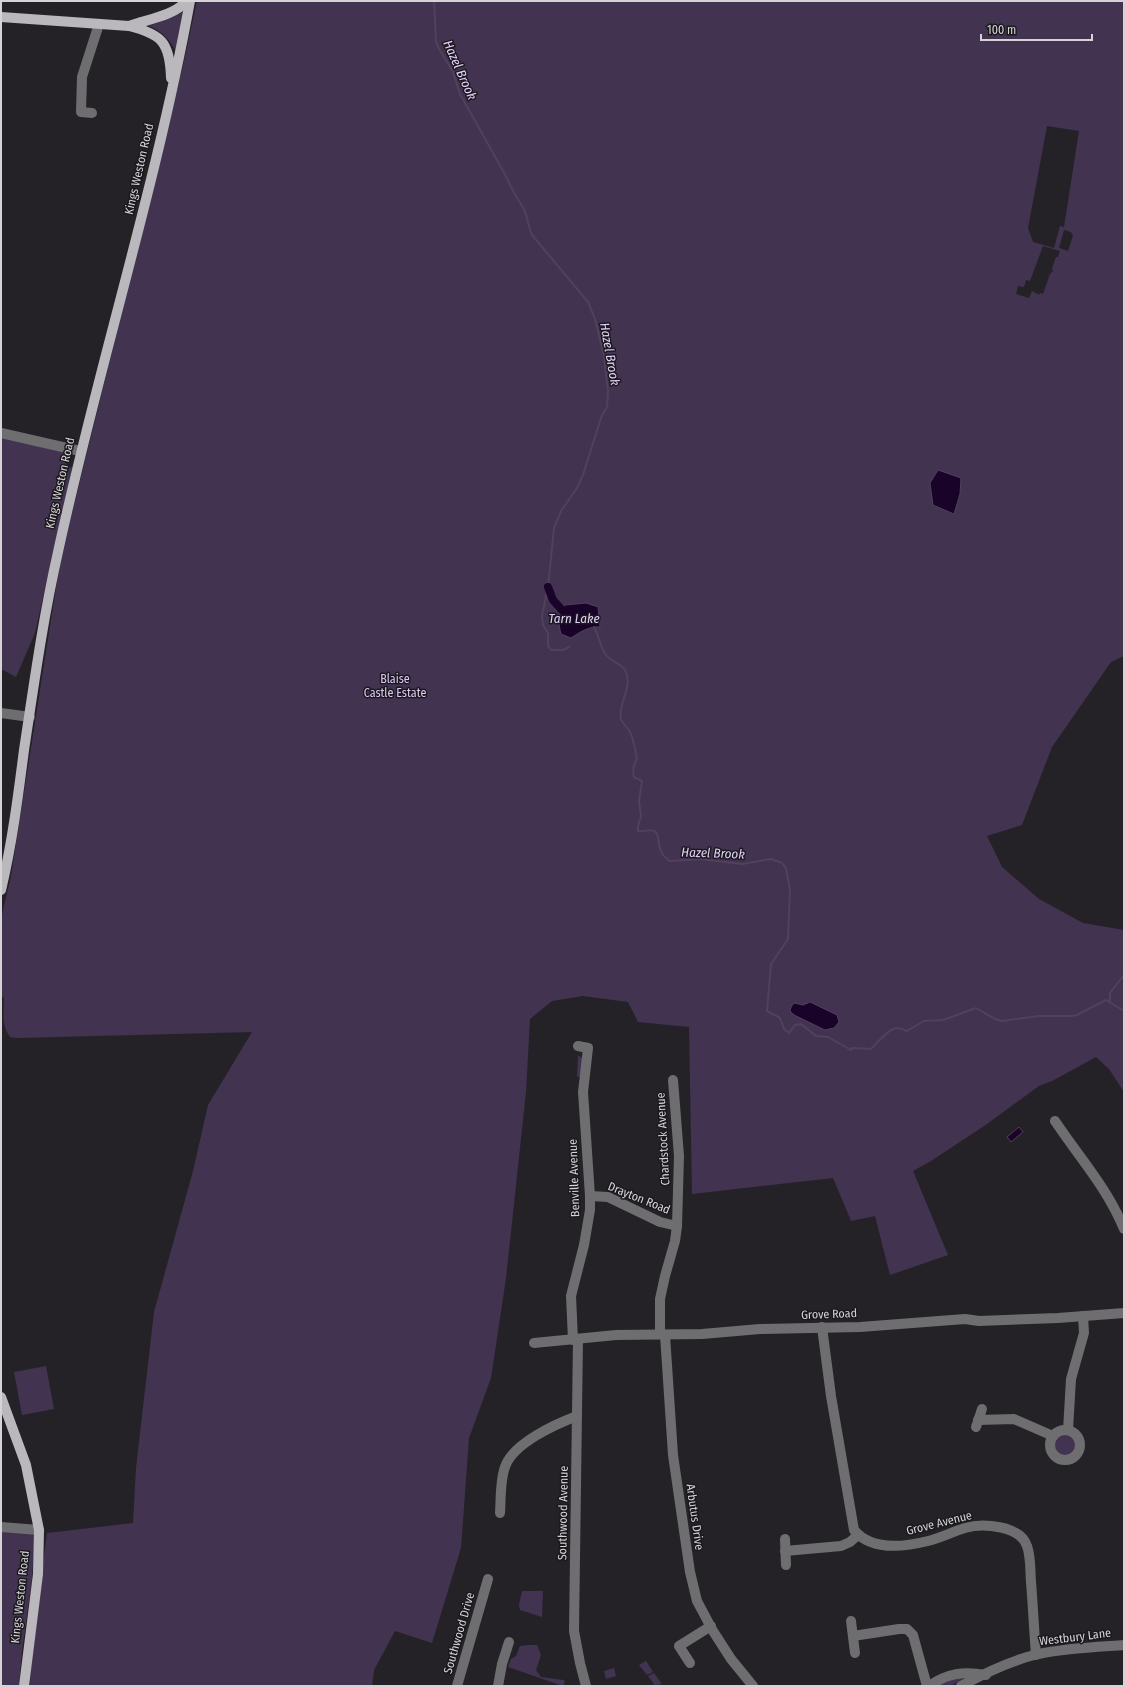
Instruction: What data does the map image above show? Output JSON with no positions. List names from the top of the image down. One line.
{"streets":{"main road":["Kings Weston Road"],"street":["Chardstock Avenue","Benville Avenue","Drayton Road","Grove Road","Southwood Avenue","Arbutus Drive","Grove Avenue","Southwood Drive","Westbury Lane"]},"crossings":[["Chardstock Avenue","Drayton Road"],["Chardstock Avenue","Grove Road"],["Chardstock Avenue","Arbutus Drive"],["Benville Avenue","Drayton Road"],["Benville Avenue","Grove Road"],["Benville Avenue","Southwood Avenue"],["Grove Road","Southwood Avenue"],["Grove Road","Arbutus Drive"],["Grove Avenue","Westbury Lane"]],"water":["Hazel Brook","Tarn Lake"],"parks":["Blaise Castle Estate"],"scale_bar":"100 m"}
